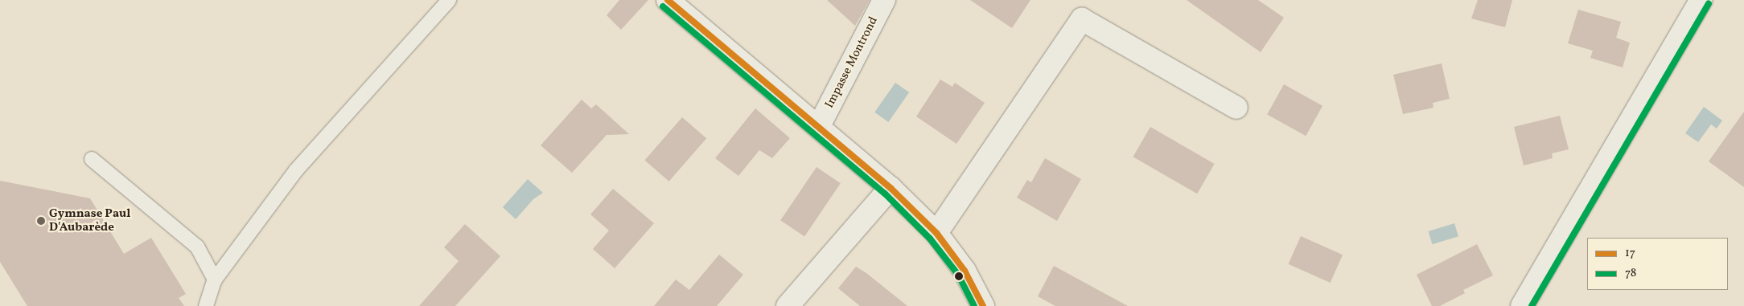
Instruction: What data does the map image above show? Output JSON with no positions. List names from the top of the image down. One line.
{"streets":{"street":["Impasse Montrond"]},"places":["Gymnase Paul D'Aubarède"],"lines":["transit line 17","transit line 78"],"legend":["17","78"]}
